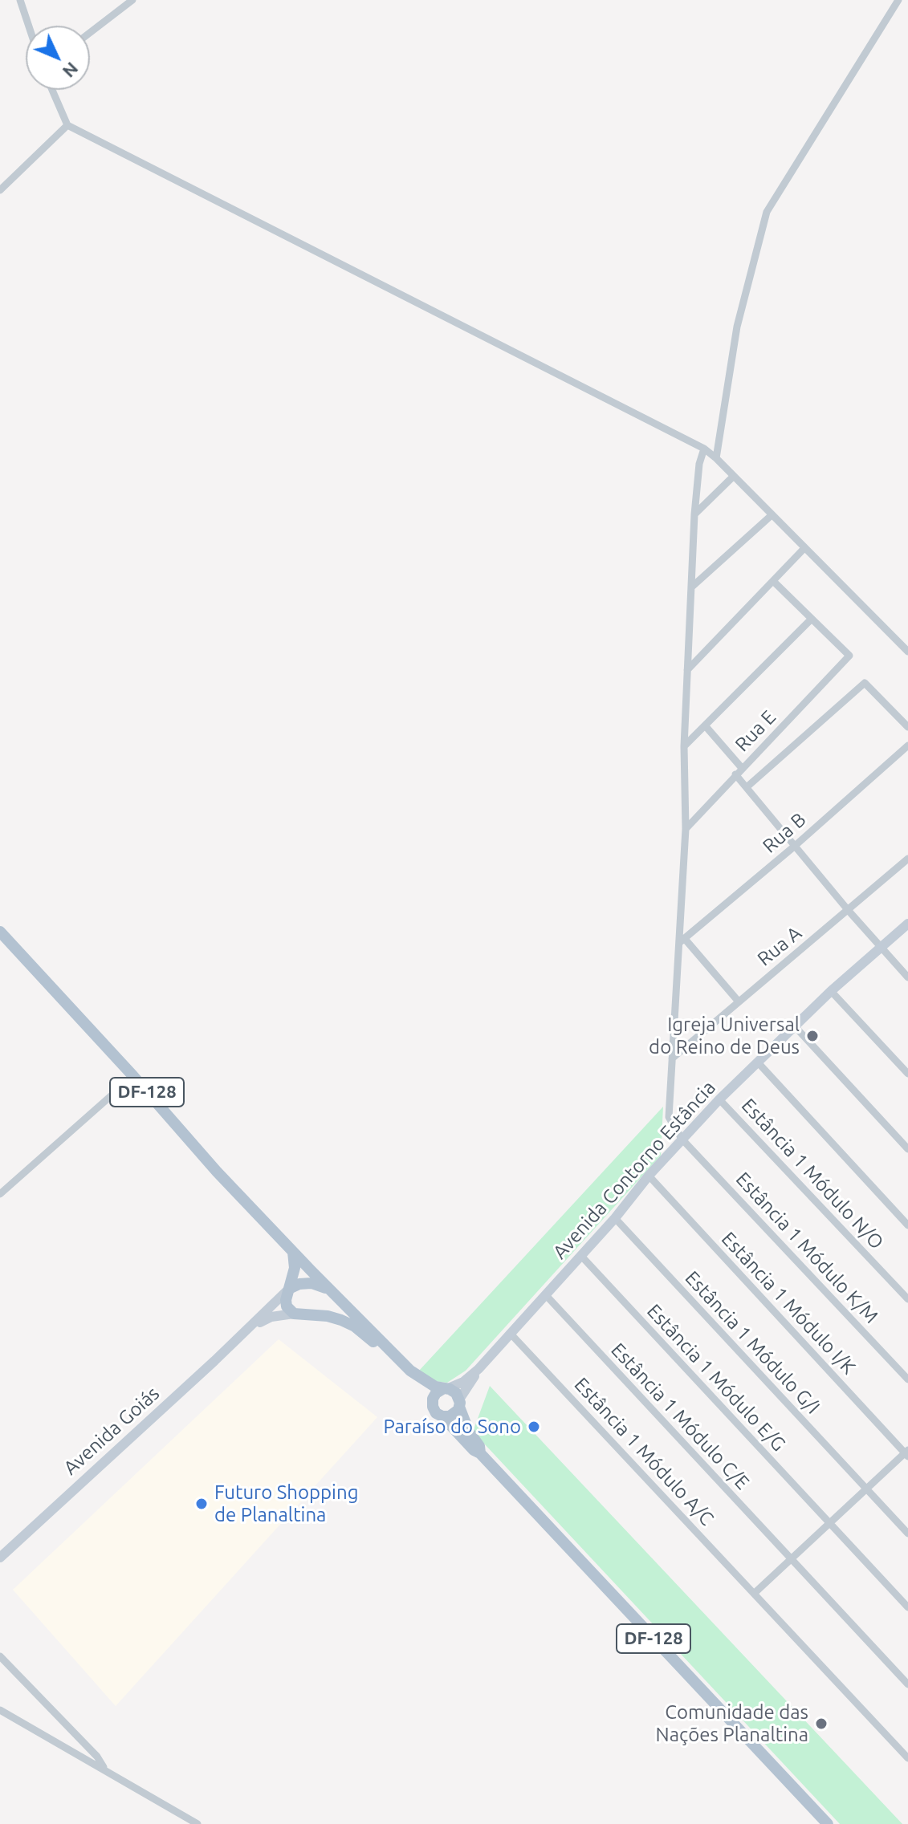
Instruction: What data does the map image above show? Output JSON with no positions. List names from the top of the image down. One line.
{"streets":{"main road":["DF-128"],"street":["Rua E","Rua B","Rua A","Avenida Contorno Estância","Estância 1 Módulo N/O","Estância 1 Módulo K/M","Estância 1 Módulo I/K","Estância 1 Módulo G/I","Estância 1 Módulo E/G","Estância 1 Módulo C/E","Avenida Goiás","Estância 1 Módulo A/C"]},"crossings":[["Rua E","Estância 1 Módulo K/M"],["Rua B","Estância 1 Módulo K/M"],["Rua A","Estância 1 Módulo K/M"],["DF-128","Avenida Contorno Estância"],["DF-128","Avenida Goiás"],["Avenida Contorno Estância","Estância 1 Módulo N/O"],["Avenida Contorno Estância","Estância 1 Módulo K/M"],["Avenida Contorno Estância","Estância 1 Módulo I/K"],["Avenida Contorno Estância","Estância 1 Módulo G/I"],["Avenida Contorno Estância","Estância 1 Módulo E/G"],["Avenida Contorno Estância","Estância 1 Módulo C/E"],["Avenida Contorno Estância","Estância 1 Módulo A/C"]],"places":["Igreja Universal do Reino de Deus","Paraíso do Sono","Futuro Shopping de Planaltina","Comunidade das Nações Planaltina"],"north":"bottom right"}
